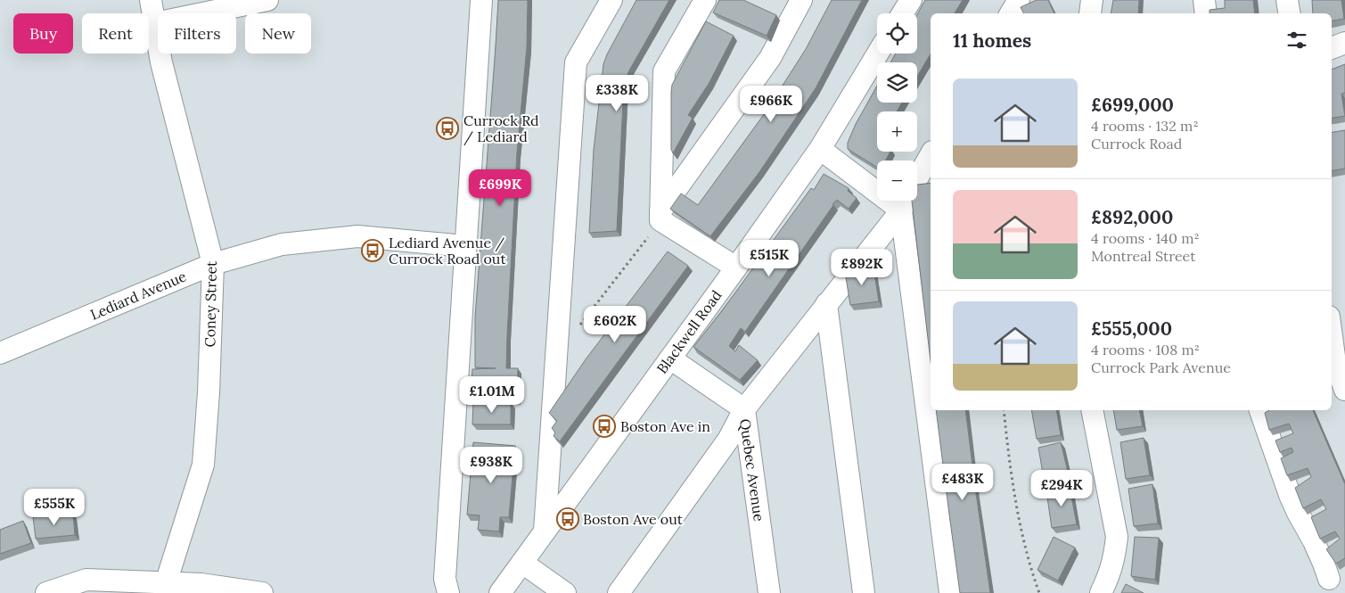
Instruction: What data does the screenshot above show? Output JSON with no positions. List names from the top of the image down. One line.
{"streets":{"street":["Lediard Avenue","Coney Street","Blackwell Road","Quebec Avenue"]},"crossings":[["Lediard Avenue","Coney Street"],["Blackwell Road","Quebec Avenue"]],"places":{"bus stop":["Currock Rd / Lediard","Lediard Avenue / Currock Road out","Boston Ave in","Boston Ave out"]},"page":{"map_buttons":["+","−"],"chip":["Buy","Rent","Filters","New"],"heading":"11 homes","list":[{"name":"£699,000","note":"4 rooms · 132 m² · Currock Road"},{"name":"£892,000","note":"4 rooms · 140 m² · Montreal Street"},{"name":"£555,000","note":"4 rooms · 108 m² · Currock Park Avenue"}],"price":["£338K","£966K","£699K","£515K","£892K","£602K","£1.01M","£938K","£483K","£294K","£555K"]}}
